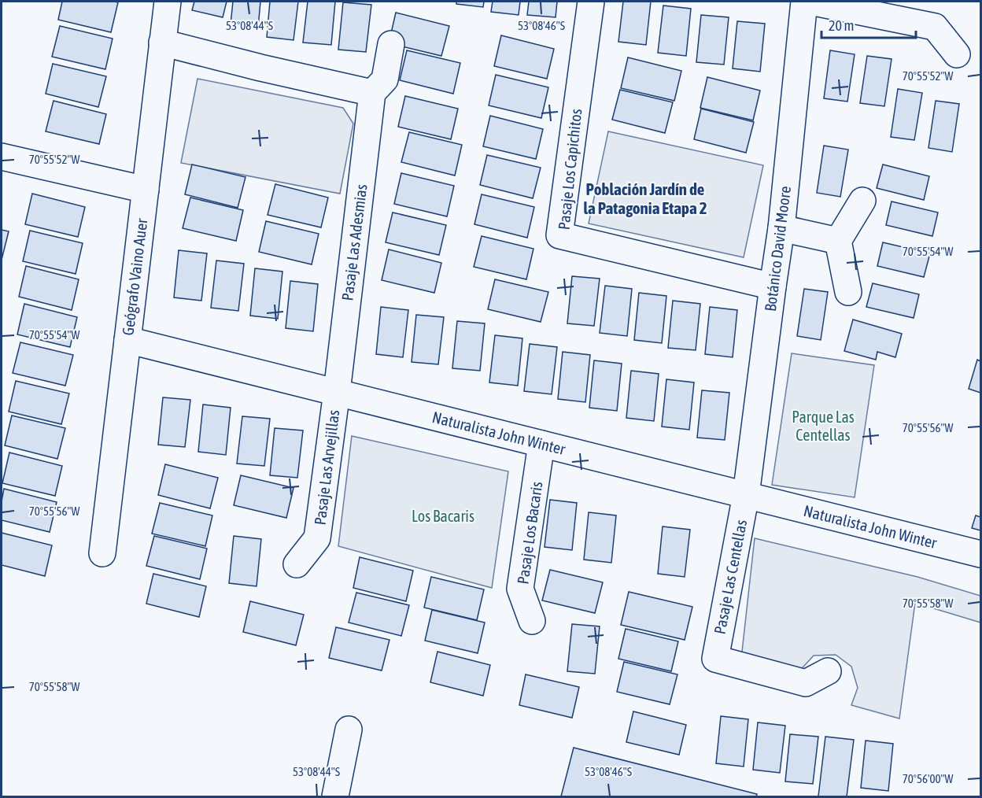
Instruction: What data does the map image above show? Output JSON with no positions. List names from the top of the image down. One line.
{"streets":{"street":["Pasaje Los Capichitos","Pasaje Las Adesmias","Botánico David Moore","Geógrafo Vaino Auer","Naturalista John Winter","Pasaje Las Arvejillas","Pasaje Los Bacaris","Pasaje Las Centellas"]},"crossings":[["Pasaje Los Capichitos","Botánico David Moore"],["Pasaje Las Adesmias","Naturalista John Winter"],["Pasaje Las Adesmias","Pasaje Las Arvejillas"],["Botánico David Moore","Naturalista John Winter"],["Botánico David Moore","Pasaje Las Centellas"],["Geógrafo Vaino Auer","Naturalista John Winter"],["Naturalista John Winter","Pasaje Las Arvejillas"],["Naturalista John Winter","Pasaje Los Bacaris"],["Naturalista John Winter","Pasaje Las Centellas"]],"districts":["Población Jardín de la Patagonia Etapa 2"],"parks":["Parque Las Centellas","Los Bacaris"],"scale_bar":"20 m","coordinates":["53°08'44\"S","53°08'46\"S","70°55'52\"W","70°55'54\"W","70°55'56\"W","70°55'58\"W","70°56'00\"W"]}
